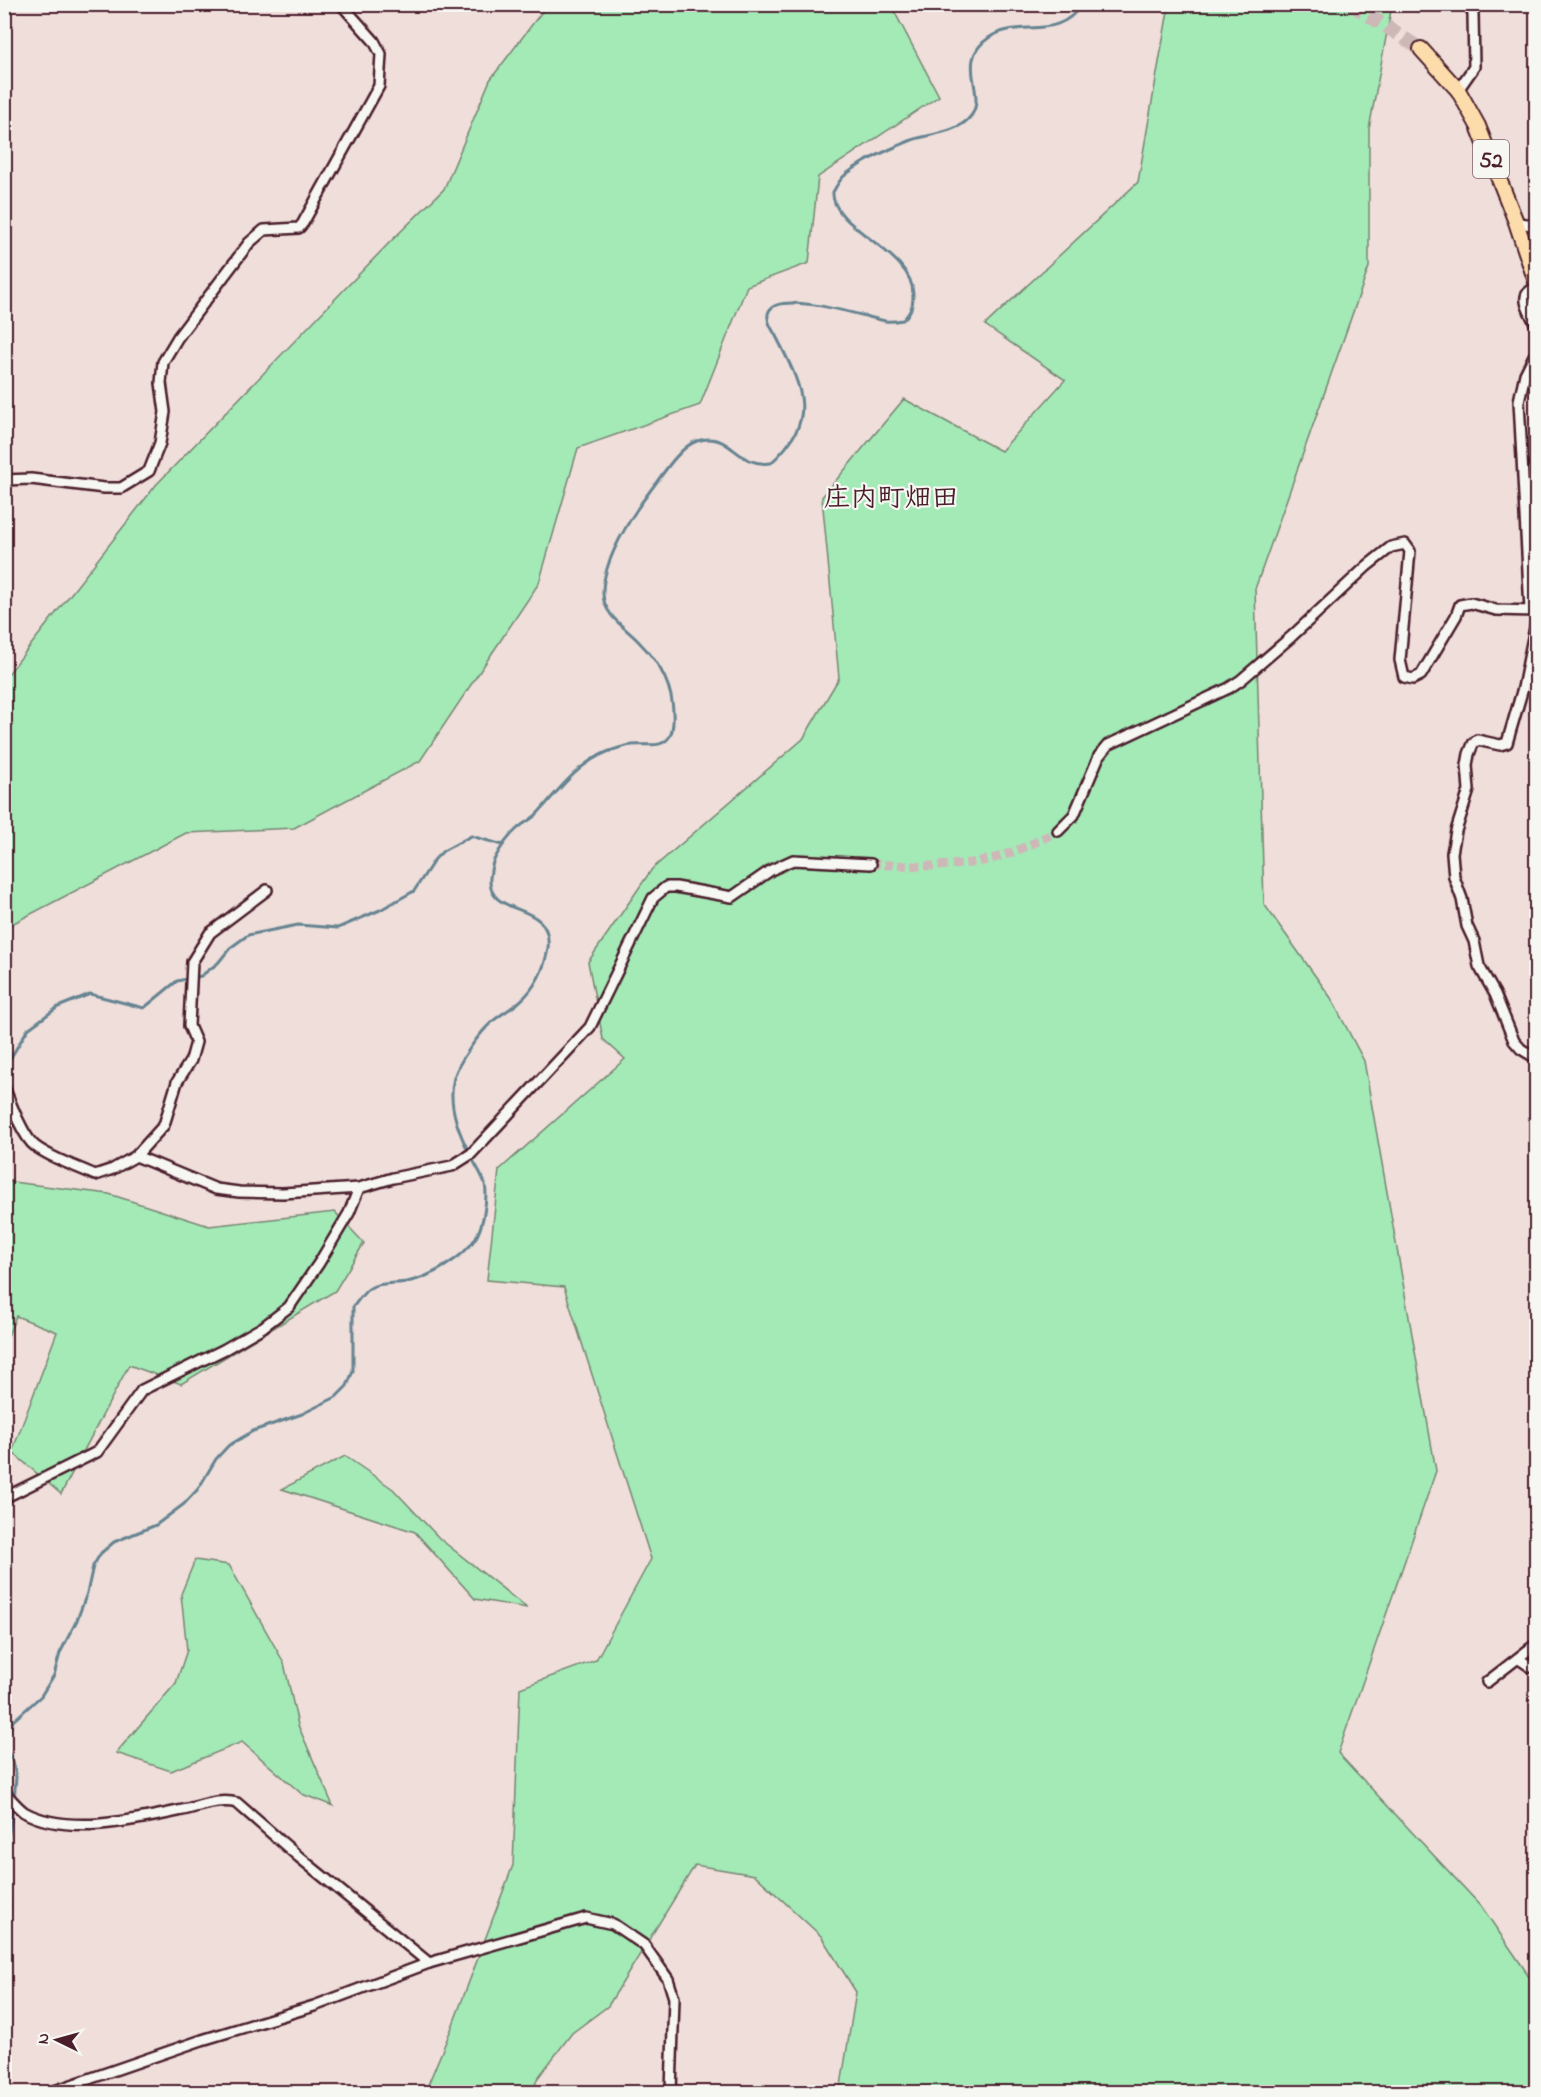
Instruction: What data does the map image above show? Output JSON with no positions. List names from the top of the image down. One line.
{"streets":{"main road":["52"]},"districts":["庄内町畑田"],"north":"left"}
